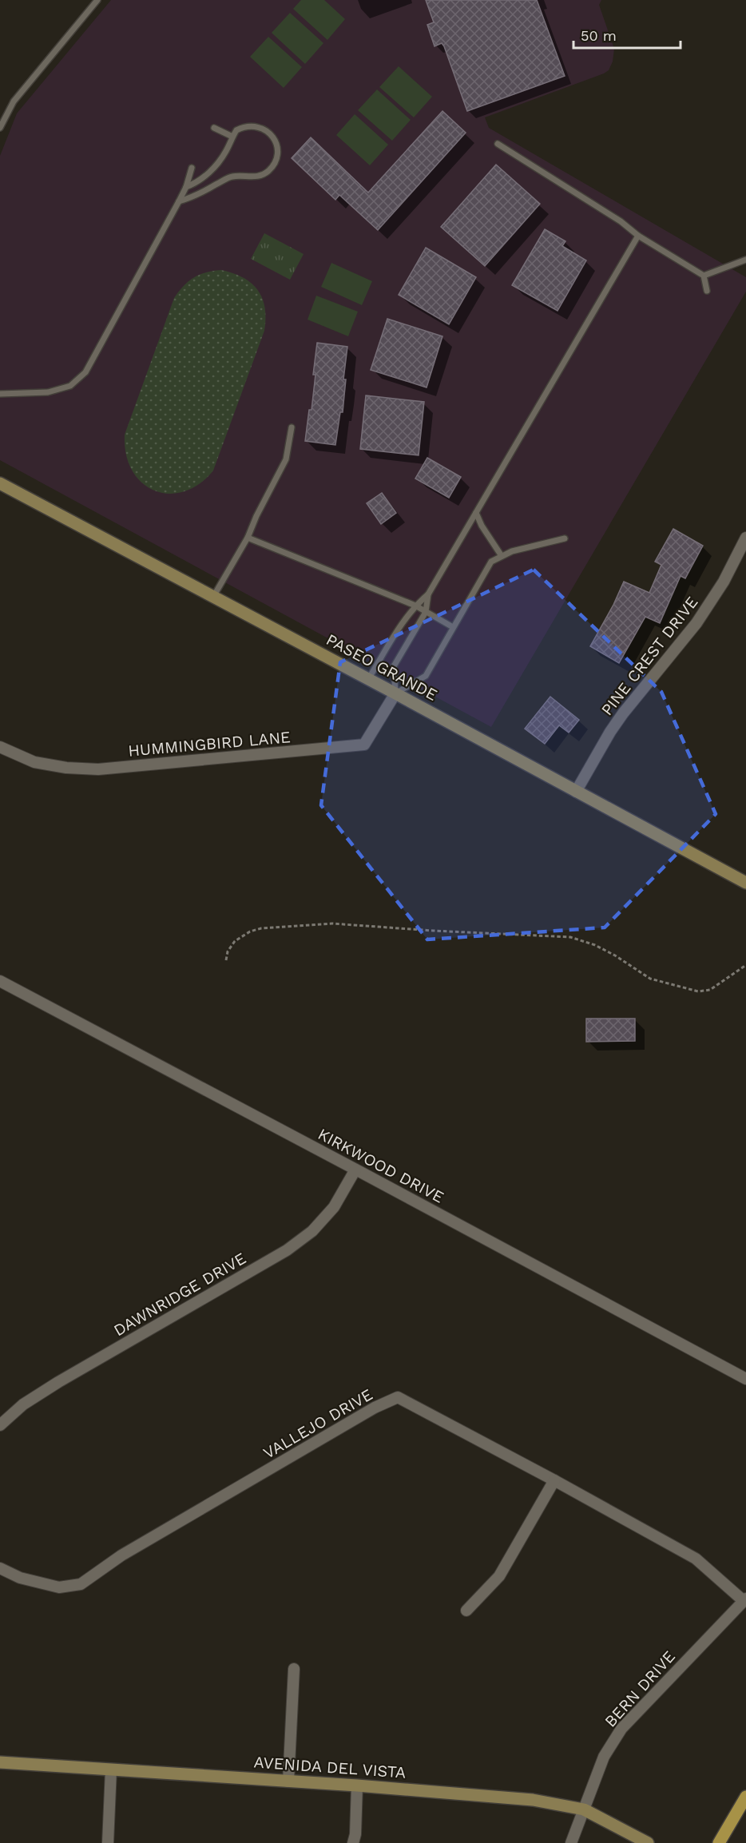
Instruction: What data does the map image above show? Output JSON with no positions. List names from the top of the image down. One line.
{"streets":{"main road":["PASEO GRANDE","AVENIDA DEL VISTA"],"street":["PINE CREST DRIVE","HUMMINGBIRD LANE","KIRKWOOD DRIVE","DAWNRIDGE DRIVE","VALLEJO DRIVE","BERN DRIVE"]},"crossings":[["PINE CREST DRIVE","PASEO GRANDE"],["PASEO GRANDE","HUMMINGBIRD LANE"],["KIRKWOOD DRIVE","DAWNRIDGE DRIVE"],["VALLEJO DRIVE","BERN DRIVE"],["BERN DRIVE","AVENIDA DEL VISTA"]],"scale_bar":"50 m"}
